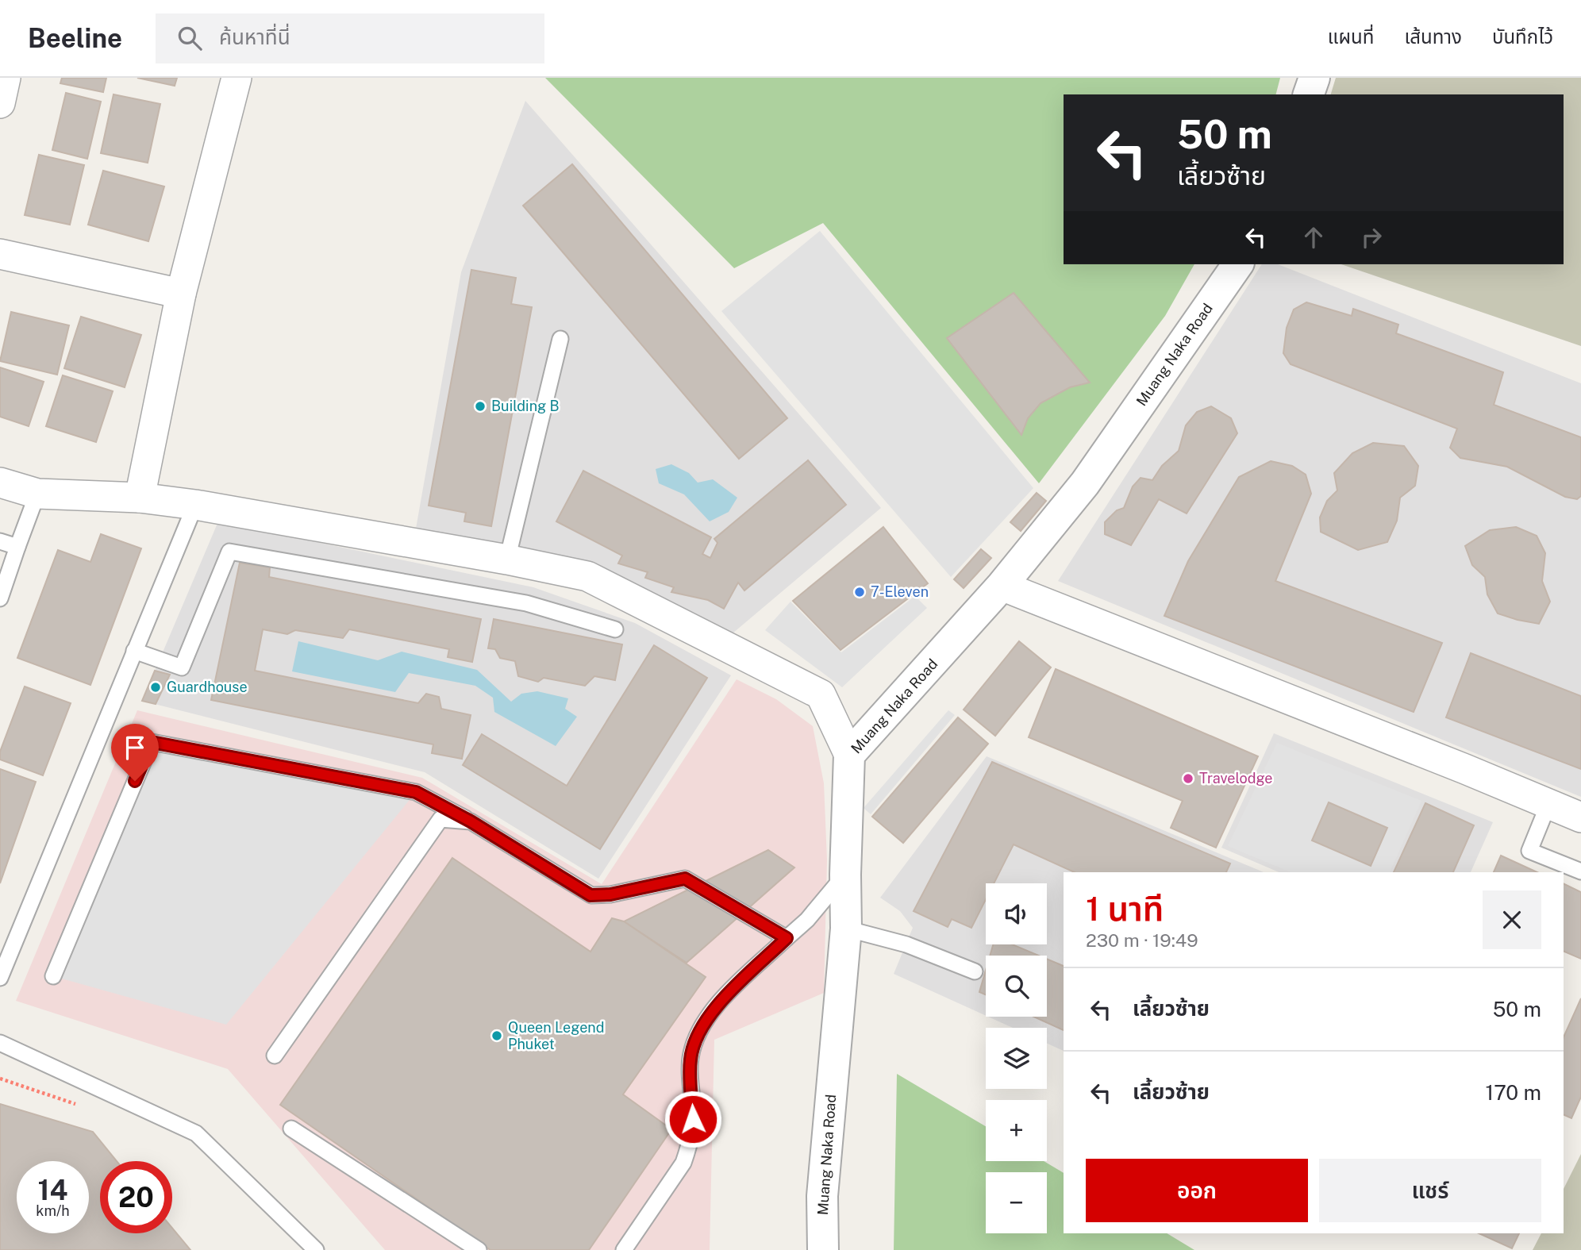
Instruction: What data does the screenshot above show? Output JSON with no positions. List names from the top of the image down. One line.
{"streets":{"street":["Muang Naka Road"]},"places":["Building B","7-Eleven","Guardhouse","Travelodge","Queen Legend Phuket"],"page":{"header":"Beeline","search":"ค้นหาที่นี่","nav":["แผนที่","เส้นทาง","บันทึกไว้"],"turn":["50 m","เลี้ยวซ้าย"],"heading":["1 นาที","230 m · 19:49"],"map_buttons":["+","−"],"list":[{"name":"เลี้ยวซ้าย","value":"50 m"},{"name":"เลี้ยวซ้าย","value":"170 m"}],"buttons":["ออก","แชร์"],"speed":"14 km/h","limit":"20"}}
